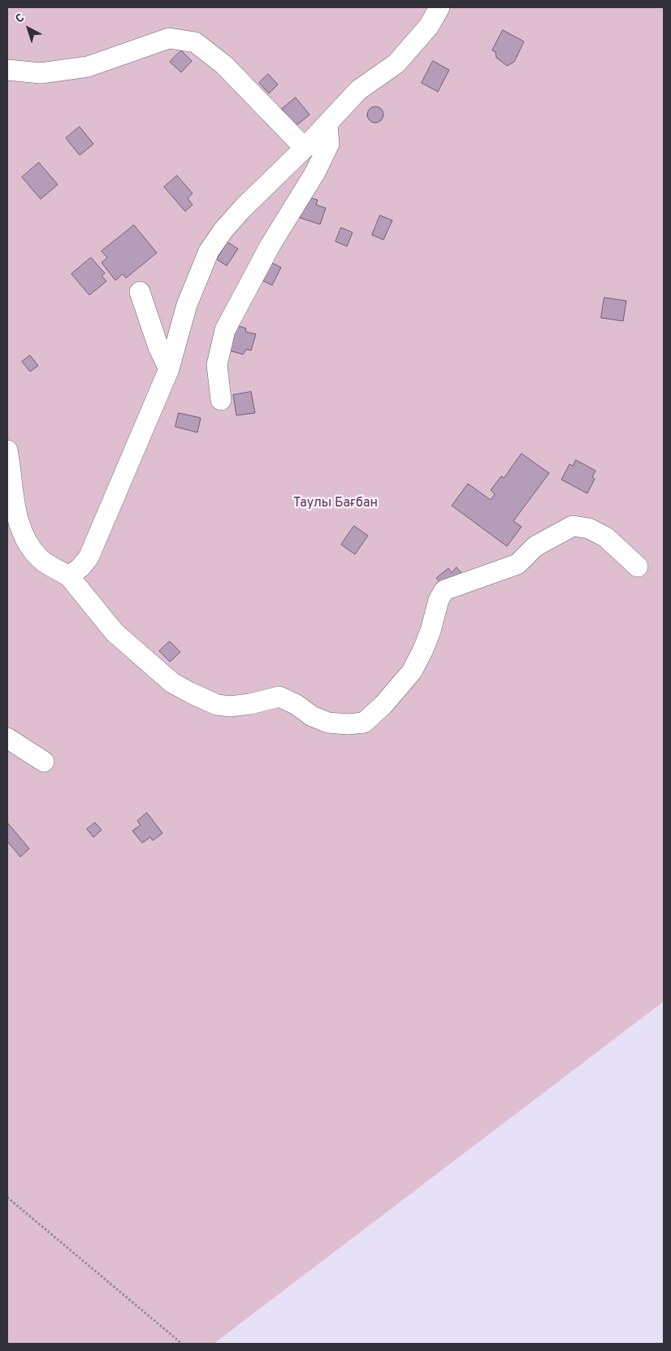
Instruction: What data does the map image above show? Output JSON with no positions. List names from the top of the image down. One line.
{"parks":["Таулы Бағбан"],"north":"top left"}
